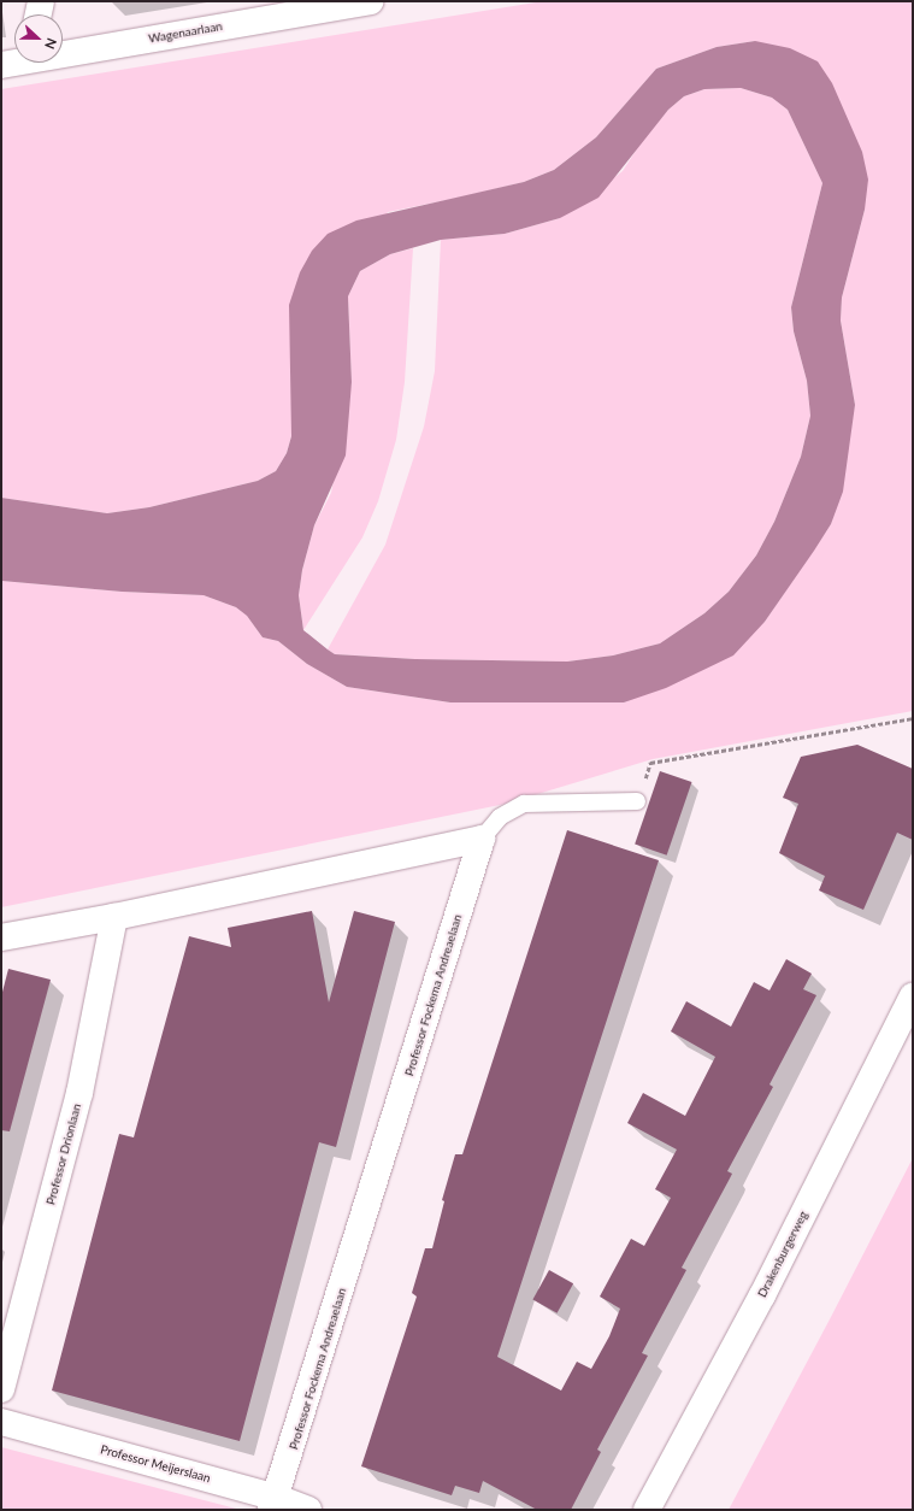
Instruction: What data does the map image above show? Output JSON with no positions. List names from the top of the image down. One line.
{"streets":{"street":["Wagenaarlaan","Professor Fockema Andreaelaan","Professor Drionlaan","Drakenburgerweg","Professor Meijerslaan"]},"crossings":[["Professor Fockema Andreaelaan","Professor Meijerslaan"]],"north":"right"}
